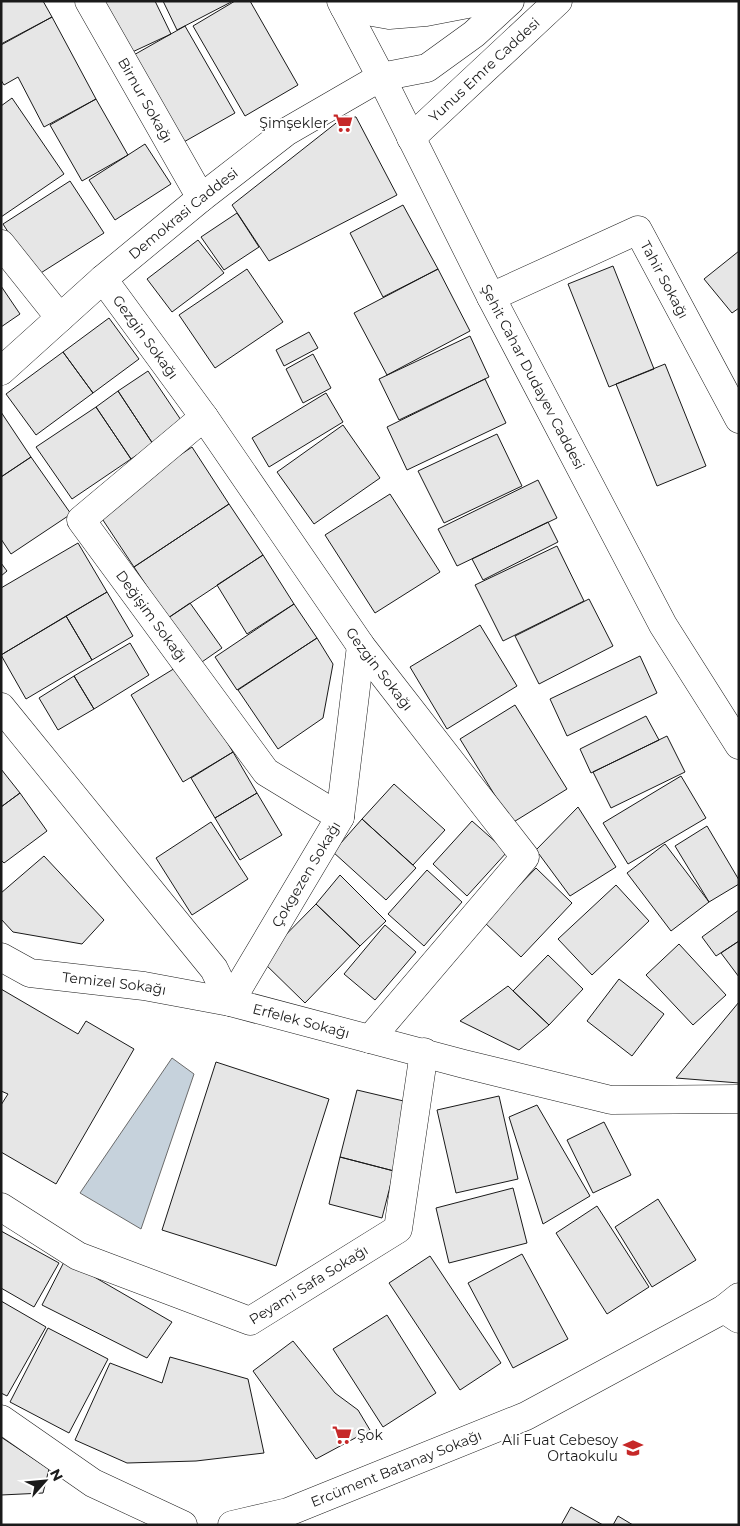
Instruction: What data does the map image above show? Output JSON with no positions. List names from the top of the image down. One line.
{"streets":{"street":["Yunus Emre Caddesi","Birnur Sokağı","Demokrasi Caddesi","Tahir Sokağı","Gezgin Sokağı","Şehit Cahar Dudayev Caddesi","Değişim Sokağı","Çokgezen Sokağı","Temizel Sokağı","Erfelek Sokağı","Peyami Safa Sokağı","Ercüment Batanay Sokağı"]},"crossings":[["Yunus Emre Caddesi","Şehit Cahar Dudayev Caddesi"],["Birnur Sokağı","Demokrasi Caddesi"],["Demokrasi Caddesi","Gezgin Sokağı"],["Demokrasi Caddesi","Şehit Cahar Dudayev Caddesi"],["Tahir Sokağı","Şehit Cahar Dudayev Caddesi"],["Gezgin Sokağı","Değişim Sokağı"],["Gezgin Sokağı","Çokgezen Sokağı"],["Gezgin Sokağı","Erfelek Sokağı"],["Değişim Sokağı","Çokgezen Sokağı"],["Çokgezen Sokağı","Temizel Sokağı"],["Çokgezen Sokağı","Erfelek Sokağı"],["Temizel Sokağı","Erfelek Sokağı"],["Erfelek Sokağı","Peyami Safa Sokağı"]],"places":{"supermarket":["Şimşekler","Şok"],"school or university":["Ali Fuat Cebesoy Ortaokulu"]},"north":"top right"}
